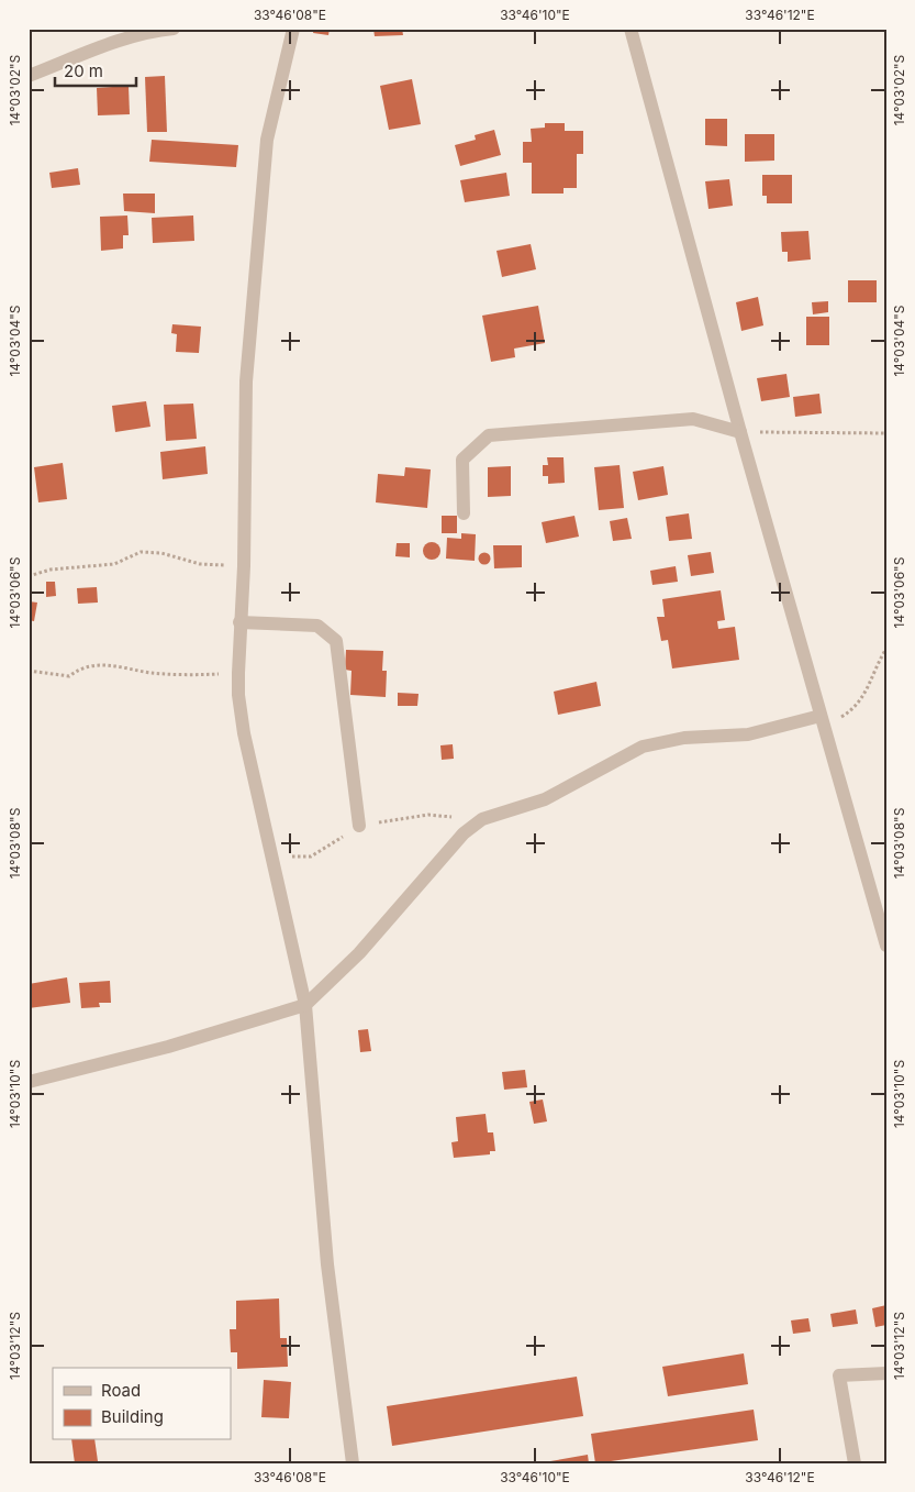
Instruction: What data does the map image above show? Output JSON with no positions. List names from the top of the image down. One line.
{"legend":["Road","Building"],"scale_bar":"20 m","coordinates":["33°46'08\"E","33°46'10\"E","33°46'12\"E","14°03'02\"S","14°03'04\"S","14°03'06\"S","14°03'08\"S","14°03'10\"S","14°03'12\"S"]}
